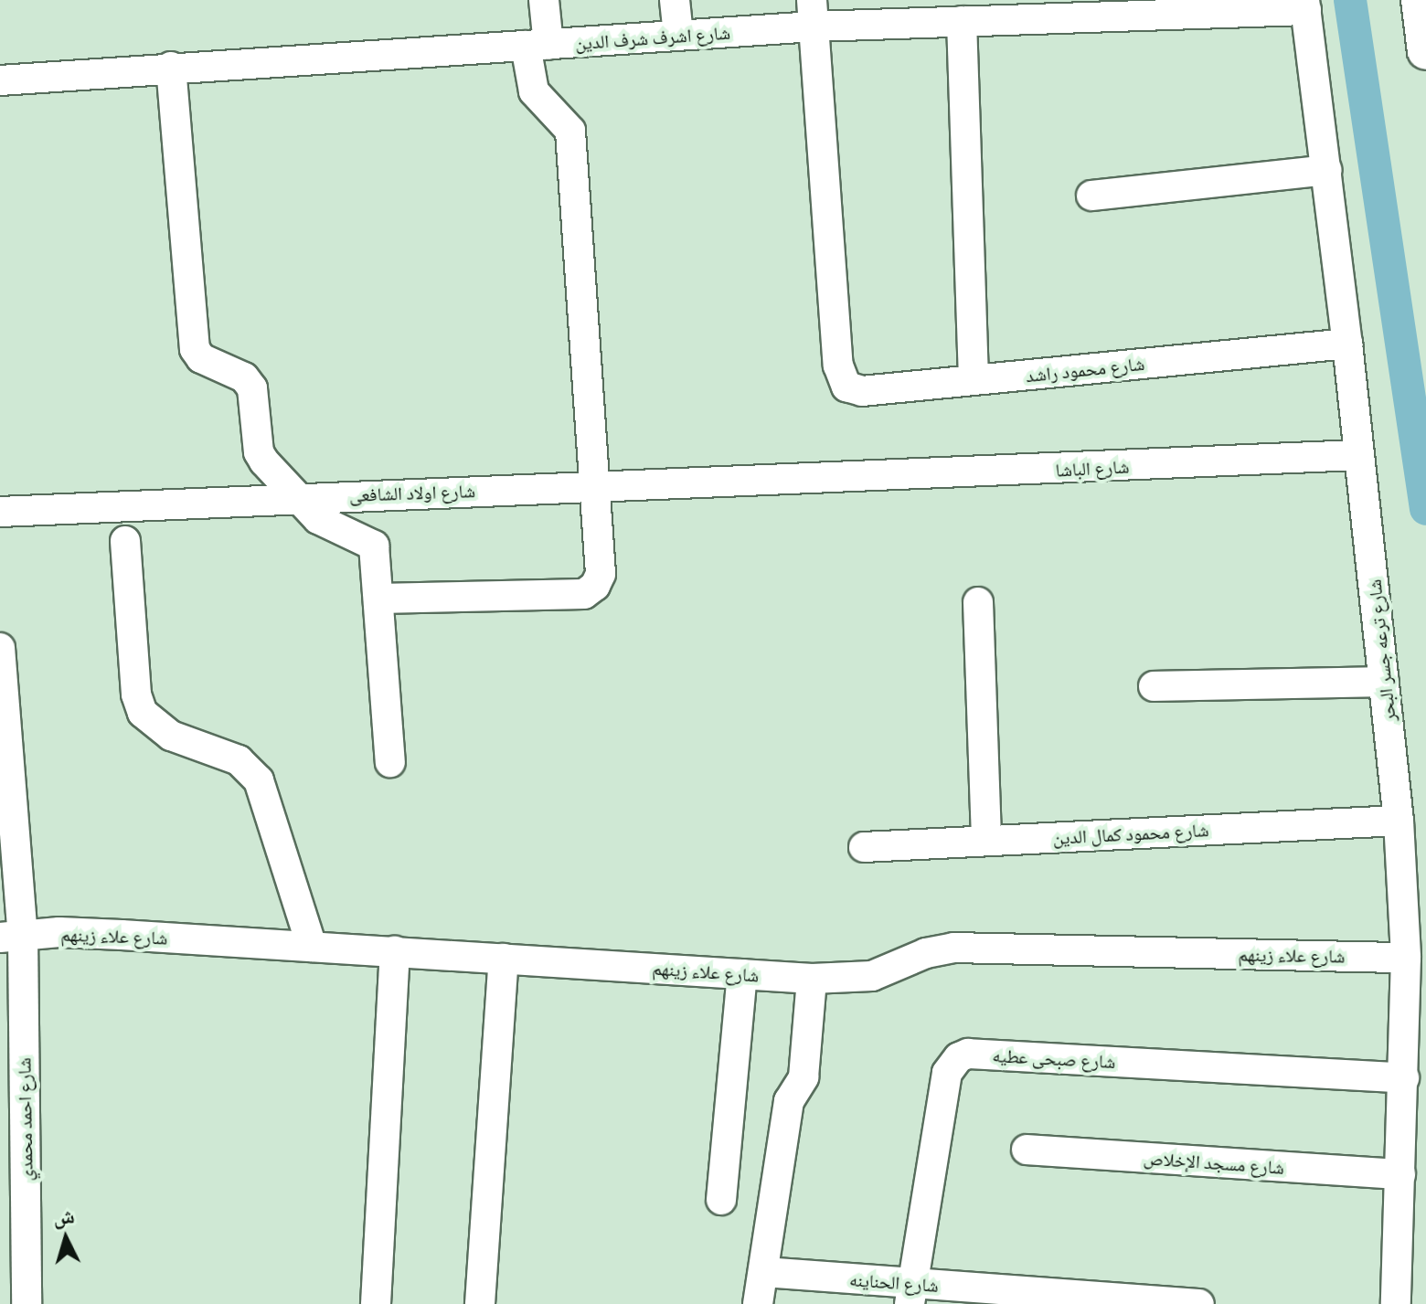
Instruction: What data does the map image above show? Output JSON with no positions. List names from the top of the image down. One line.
{"streets":{"street":["شارع اشرف شرف الدين","شارع محمود راشد","شارع الباشا","شارع اولاد الشافعى","شارع ترعه جسر البحر","شارع محمود كمال الدين","شارع علاء زينهم","شارع صبحى عطيه","شارع احمد محمدي","شارع مسجد الإخلاص","شارع الحناينه"]},"crossings":[["شارع اشرف شرف الدين","شارع محمود راشد"],["شارع اشرف شرف الدين","شارع ترعه جسر البحر"],["شارع محمود راشد","شارع ترعه جسر البحر"],["شارع الباشا","شارع اولاد الشافعى"],["شارع الباشا","شارع ترعه جسر البحر"],["شارع ترعه جسر البحر","شارع محمود كمال الدين"],["شارع ترعه جسر البحر","شارع علاء زينهم"],["شارع ترعه جسر البحر","شارع صبحى عطيه"],["شارع ترعه جسر البحر","شارع مسجد الإخلاص"],["شارع علاء زينهم","شارع احمد محمدي"],["شارع صبحى عطيه","شارع الحناينه"]],"north":"top"}
